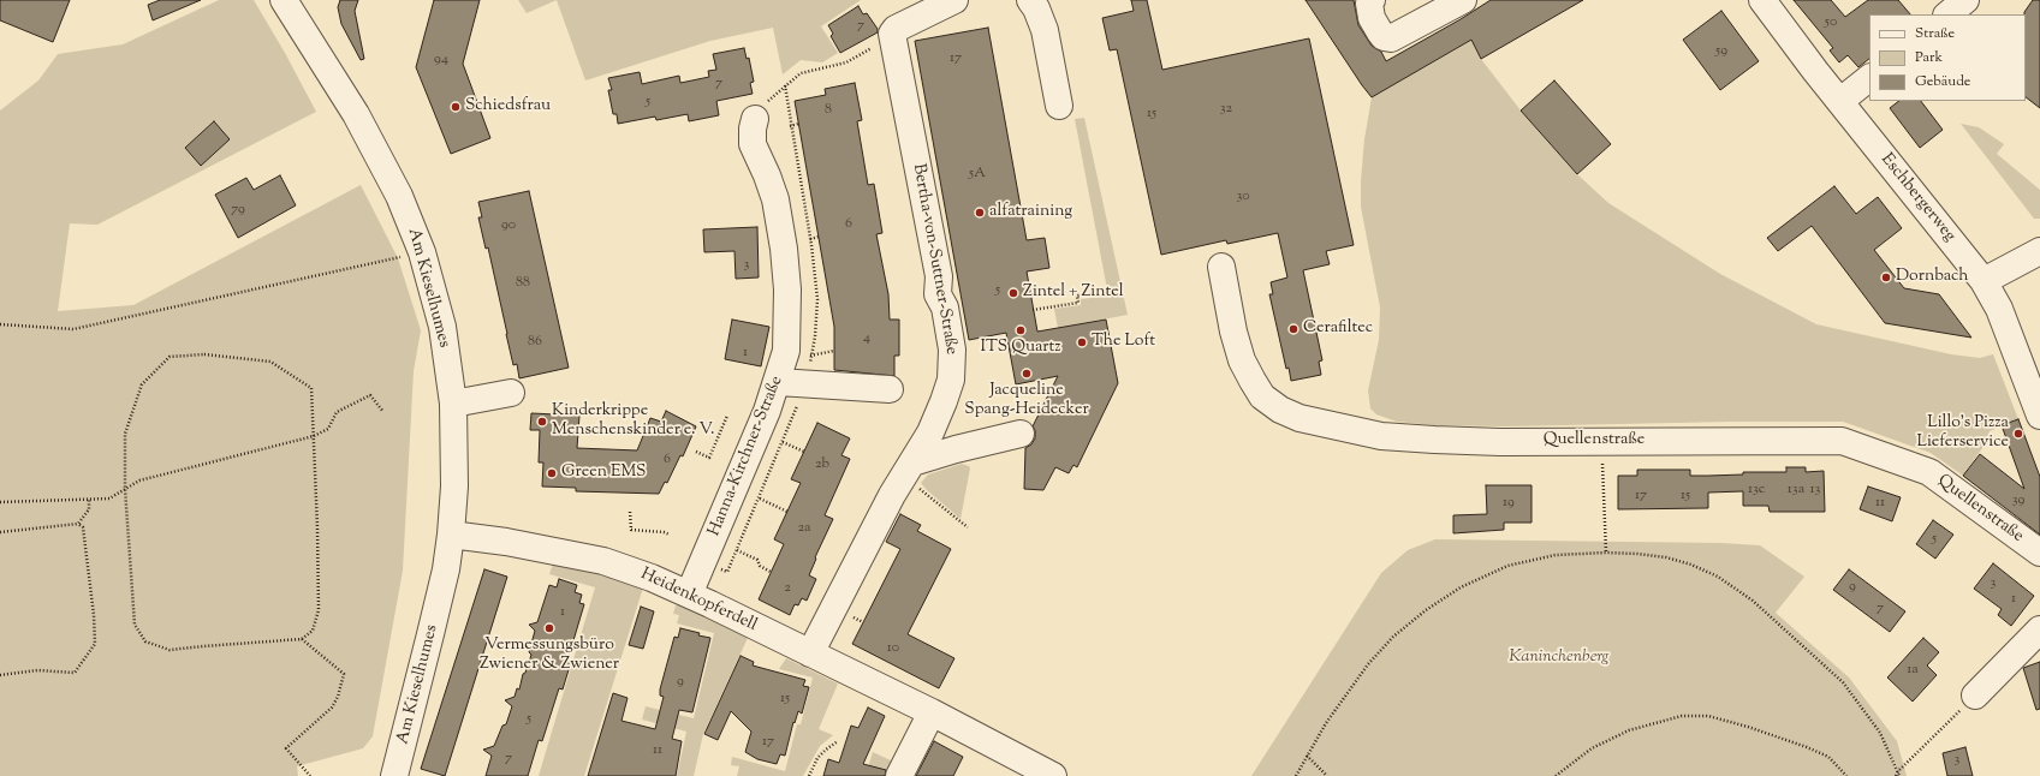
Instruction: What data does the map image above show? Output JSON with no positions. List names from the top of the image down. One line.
{"streets":{"street":["Eschbergerweg","Bertha-von-Suttner-Straße","Am Kieselhumes","Quellenstraße","Hanna-Kirchner-Straße","Heidenkopferdell"]},"crossings":[["Bertha-von-Suttner-Straße","Heidenkopferdell"],["Am Kieselhumes","Heidenkopferdell"],["Hanna-Kirchner-Straße","Heidenkopferdell"]],"parks":["Kaninchenberg"],"places":["Schiedsfrau","alfatraining","Dornbach","Zintel + Zintel","Cerafiltec","ITS Quartz","The Loft","Jacqueline Spang-Heidecker","Kinderkrippe Menschenskinder e. V.","Lillo's Pizza Lieferservice","Green EMS","Vermessungsbüro Zwiener & Zwiener"],"house_numbers":["50","7","59","17","94","7","5","32","8","15","5A","30","79","6","90","3","88","5","4","86","1","6","2b","13c","13a","13","17","15","39","19","11","2a","5","3","9","2","1","7","1","10","1a","9","15","5","17","11","7","3"],"legend":["Straße","Park","Gebäude"]}
